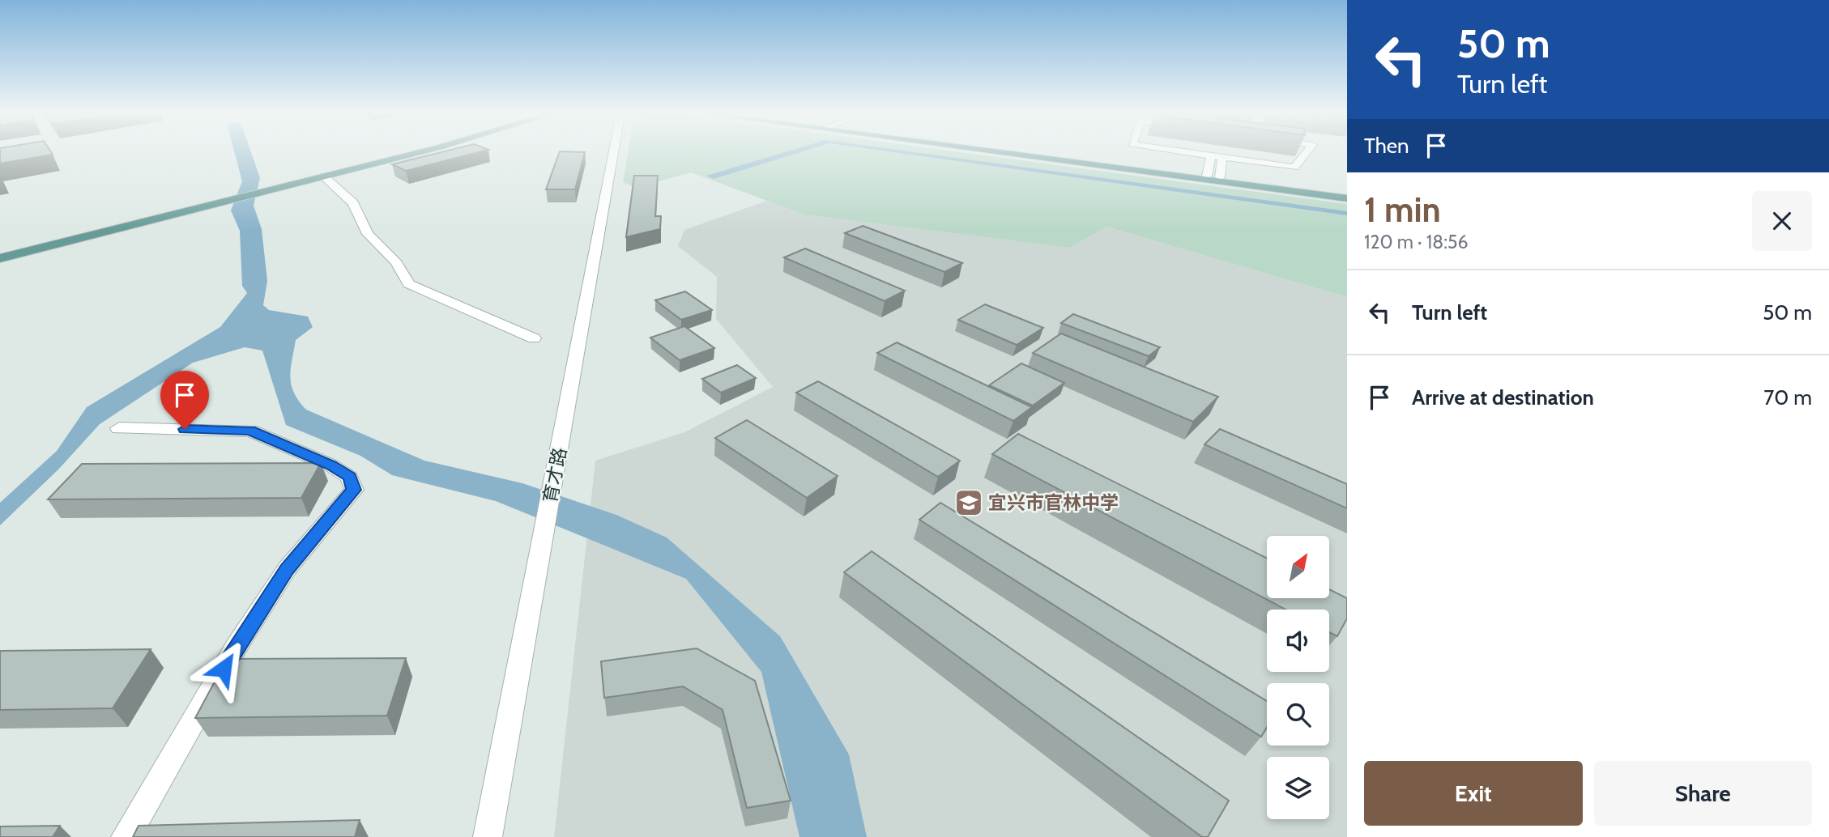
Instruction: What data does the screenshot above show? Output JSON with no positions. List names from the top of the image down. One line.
{"streets":{"street":["育才路"]},"places":{"school or university":["宜兴市官林中学"]},"north":"top right","page":{"turn":["50 m","Turn left"],"then":"Then","heading":["1 min","120 m · 18:56"],"list":[{"name":"Turn left","value":"50 m"},{"name":"Arrive at destination","value":"70 m"}],"buttons":["Exit","Share"]}}
